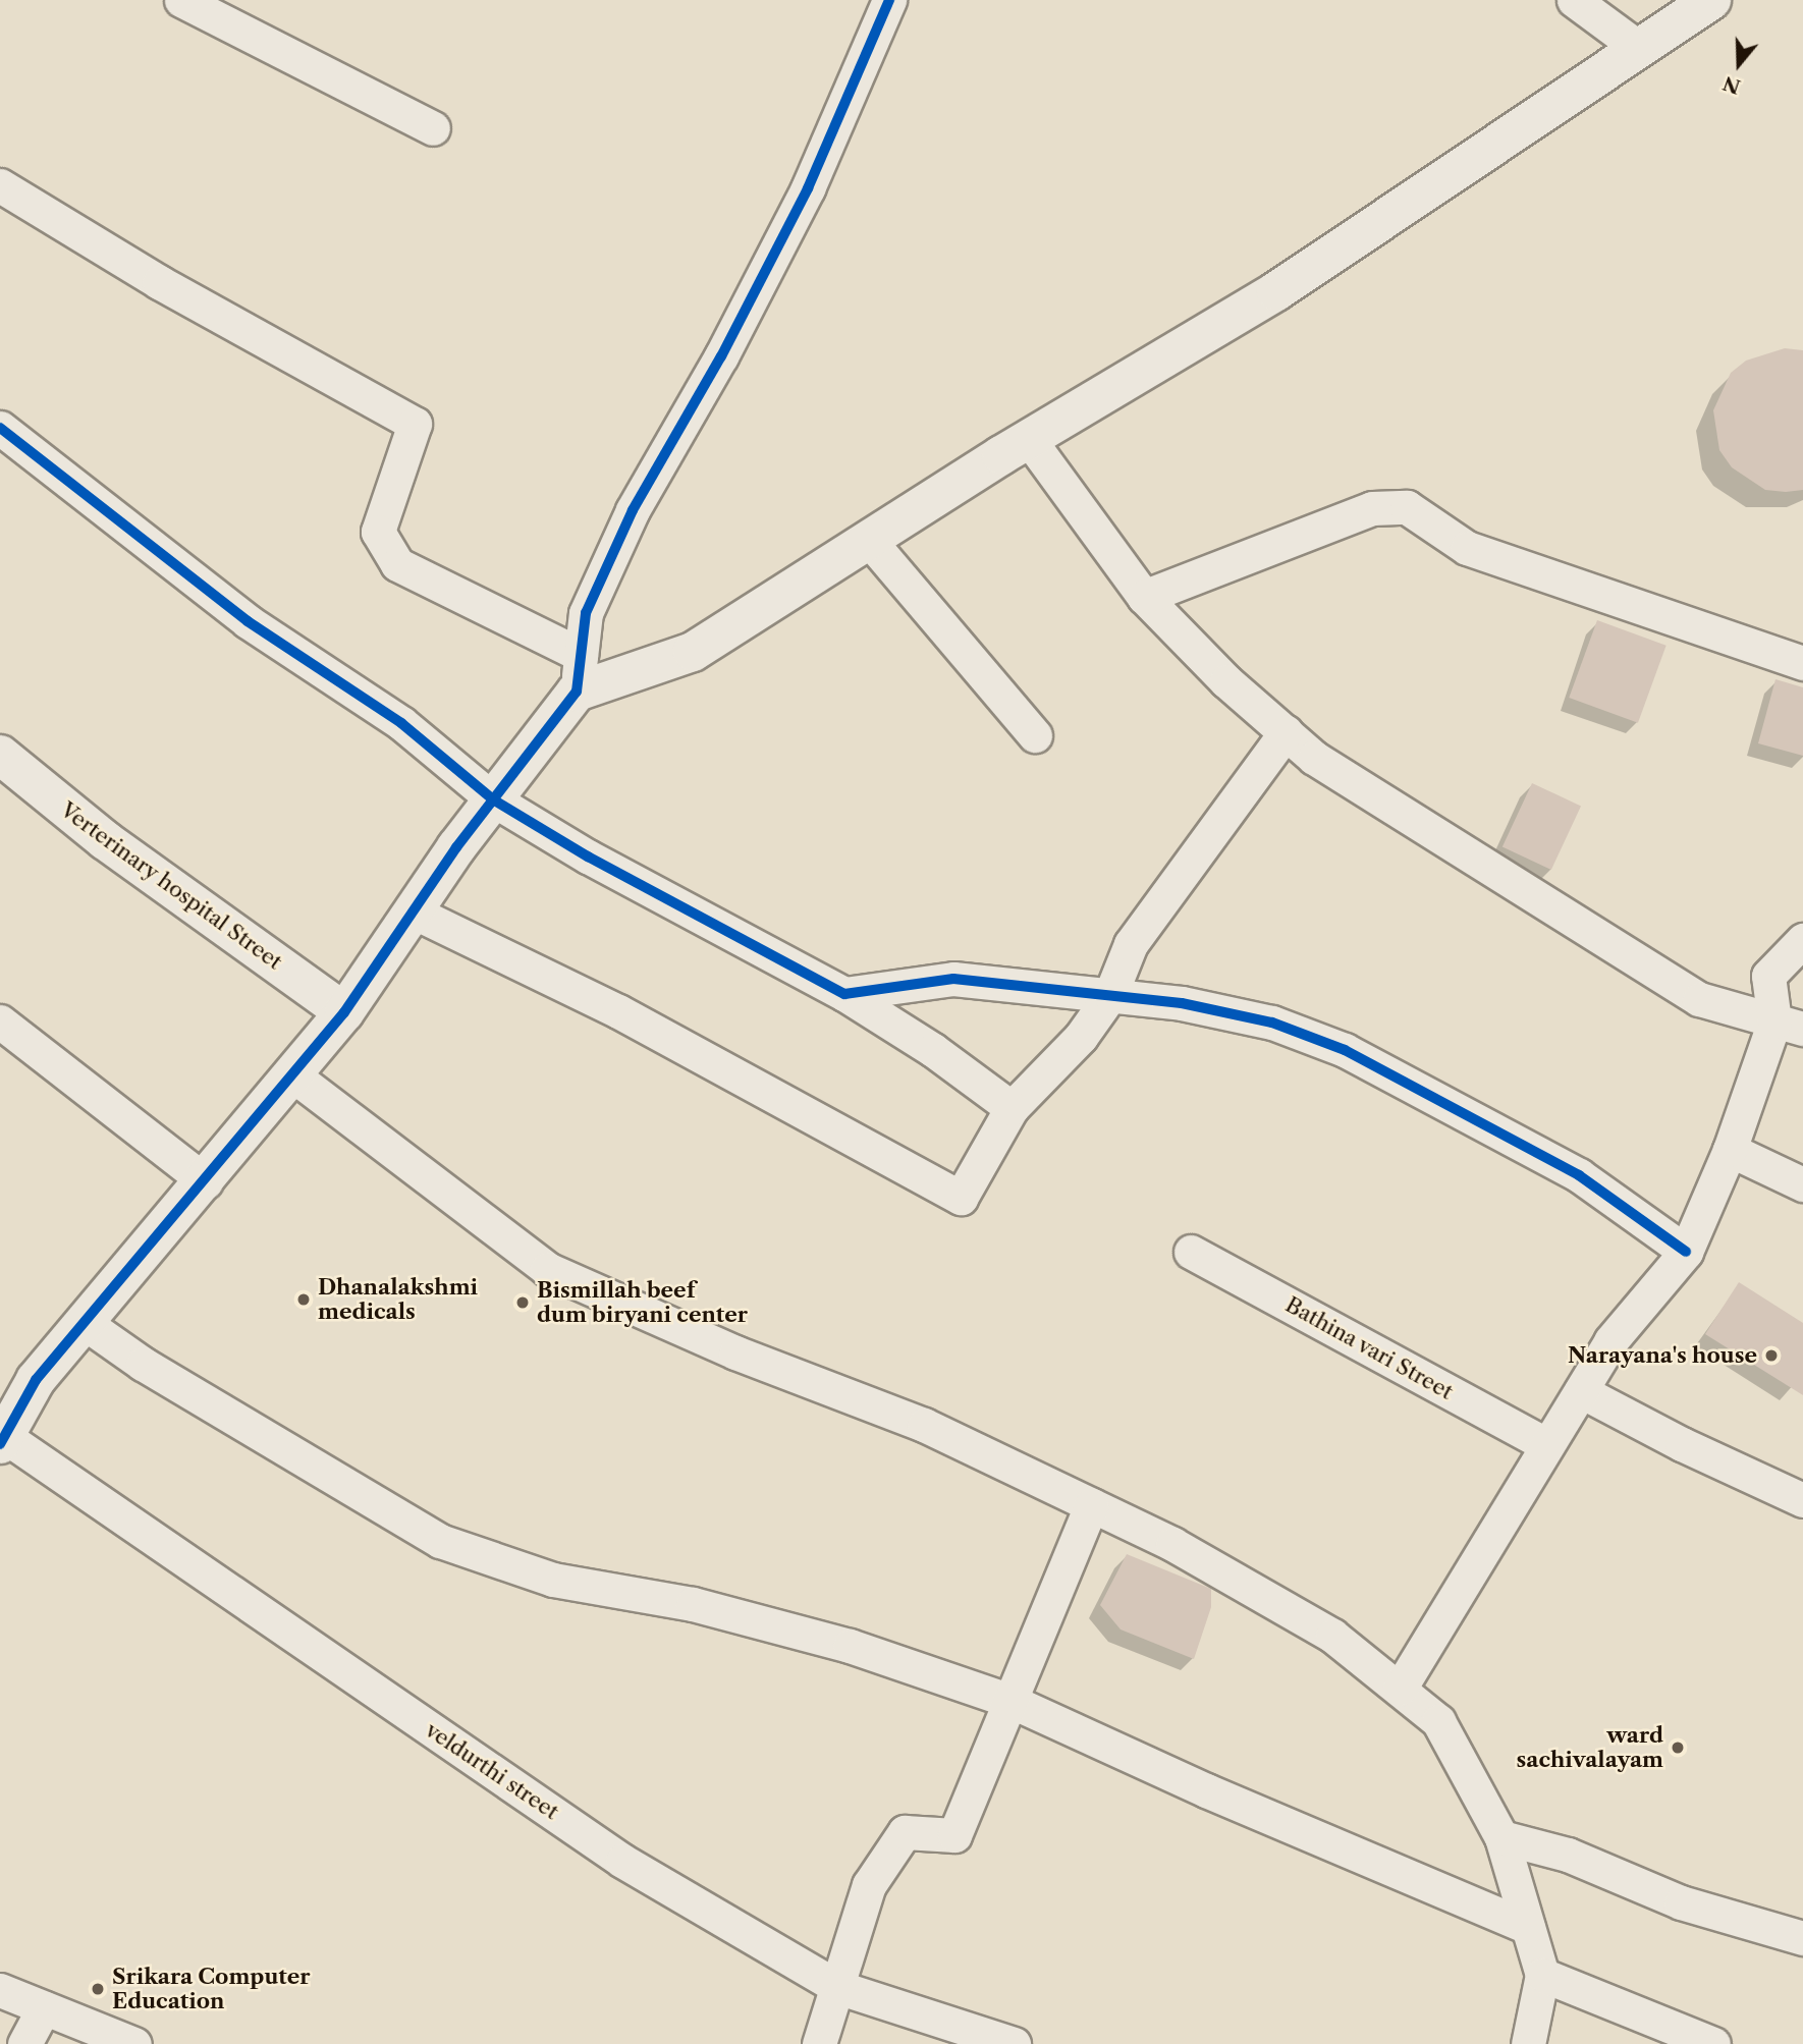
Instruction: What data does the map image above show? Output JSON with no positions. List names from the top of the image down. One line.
{"streets":{"street":["Verterinary hospital Street","Bathina vari Street","veldurthi street"]},"places":["Dhanalakshmi medicals","Bismillah beef dum biryani center","Narayana's house","ward sachivalayam","Srikara Computer Education"],"north":"bottom"}
